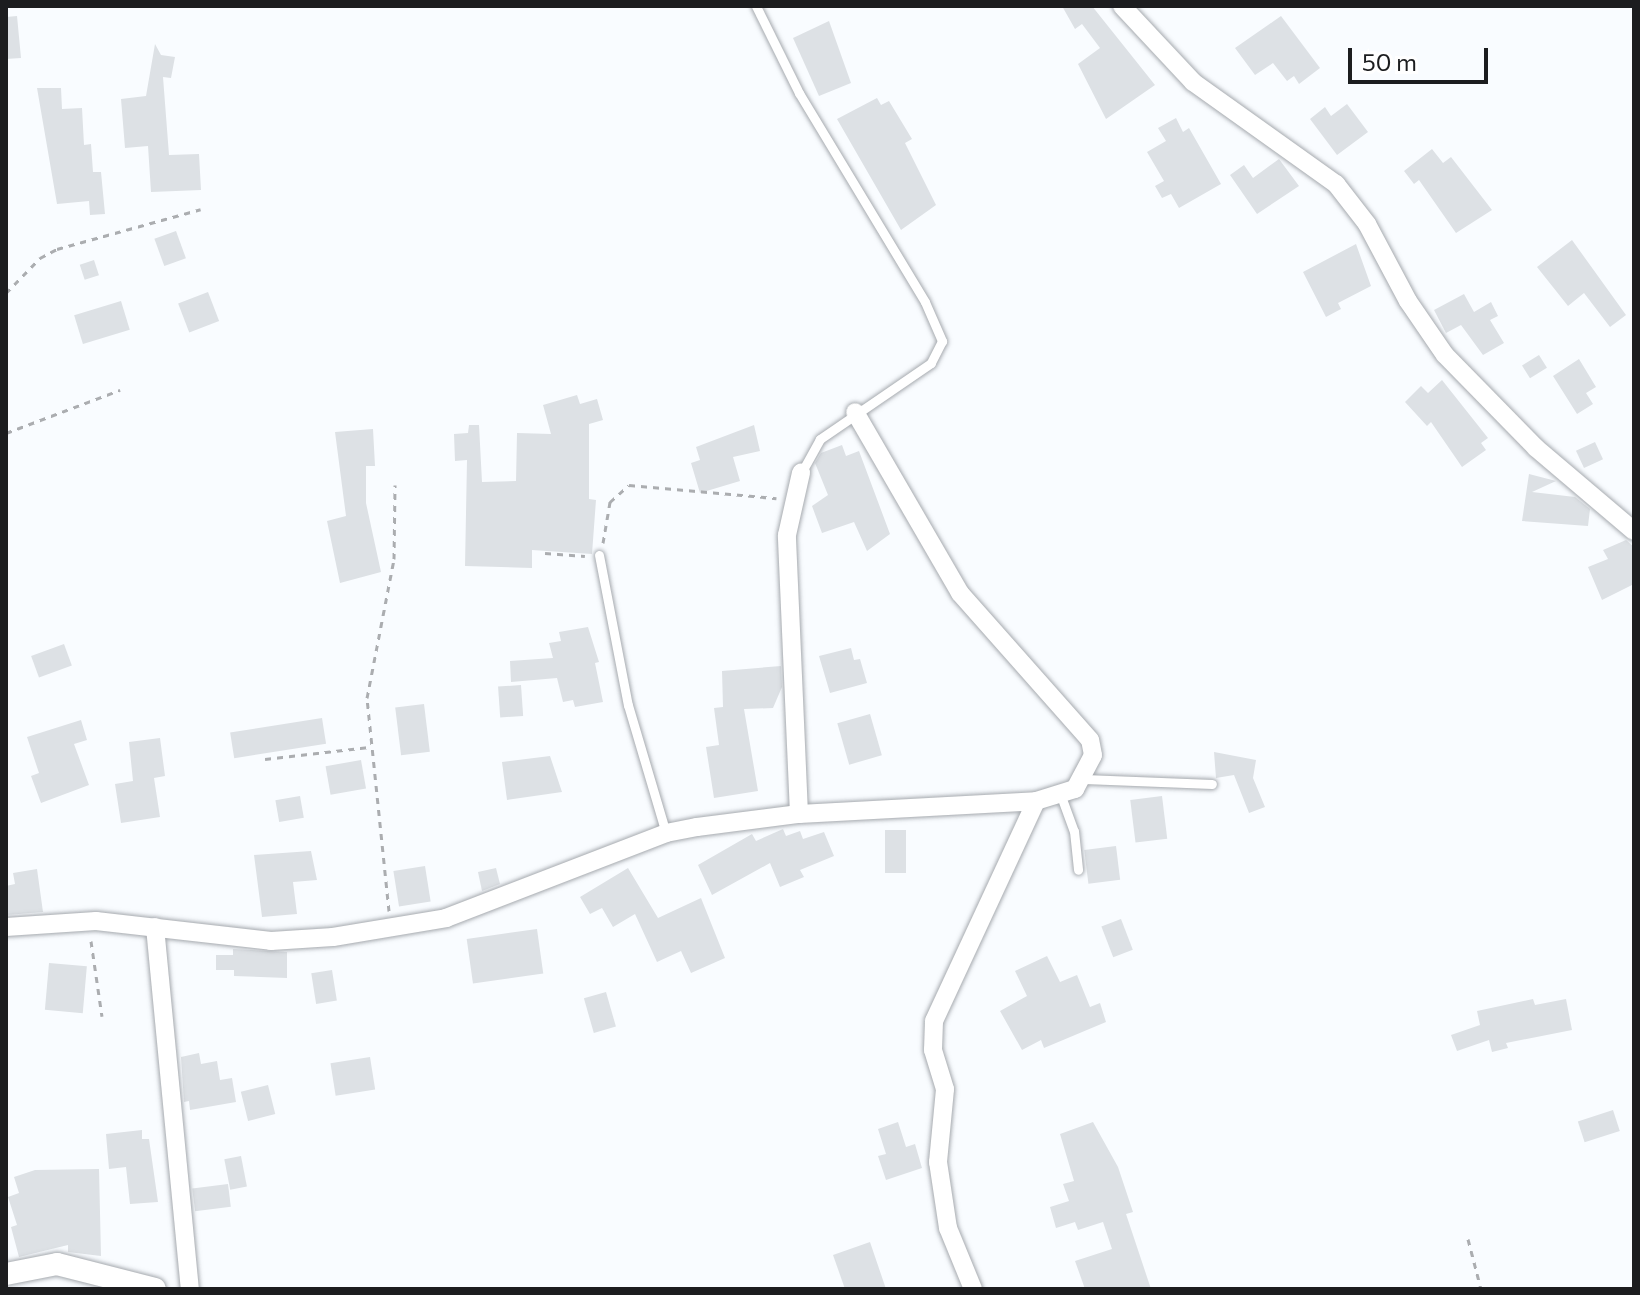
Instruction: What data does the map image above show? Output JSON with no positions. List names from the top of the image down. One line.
{"scale_bar":"50 m"}
